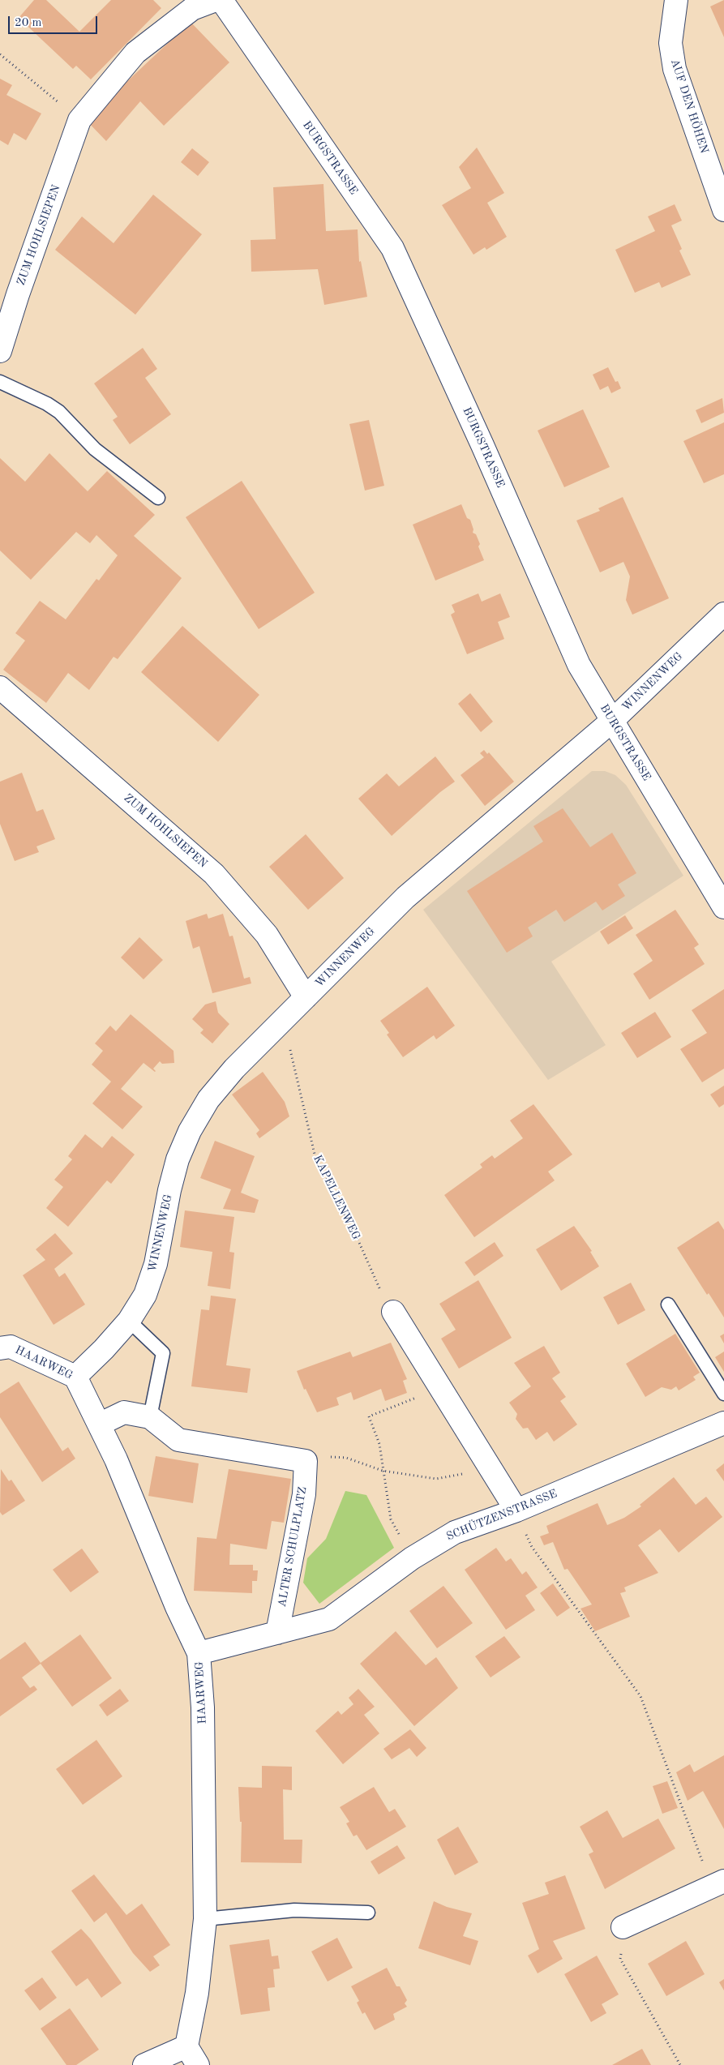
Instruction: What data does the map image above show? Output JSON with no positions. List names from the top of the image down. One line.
{"streets":{"street":["AUF DEN HÖHEN","BURGSTRASSE","ZUM HOHLSIEPEN","WINNENWEG","HAARWEG","SCHÜTZENSTRASSE","ALTER SCHULPLATZ"],"path":["KAPELLENWEG"]},"crossings":[["BURGSTRASSE","WINNENWEG"],["ZUM HOHLSIEPEN","WINNENWEG"],["WINNENWEG","KAPELLENWEG"],["WINNENWEG","HAARWEG"],["HAARWEG","SCHÜTZENSTRASSE"],["SCHÜTZENSTRASSE","ALTER SCHULPLATZ"]],"scale_bar":"20 m"}
